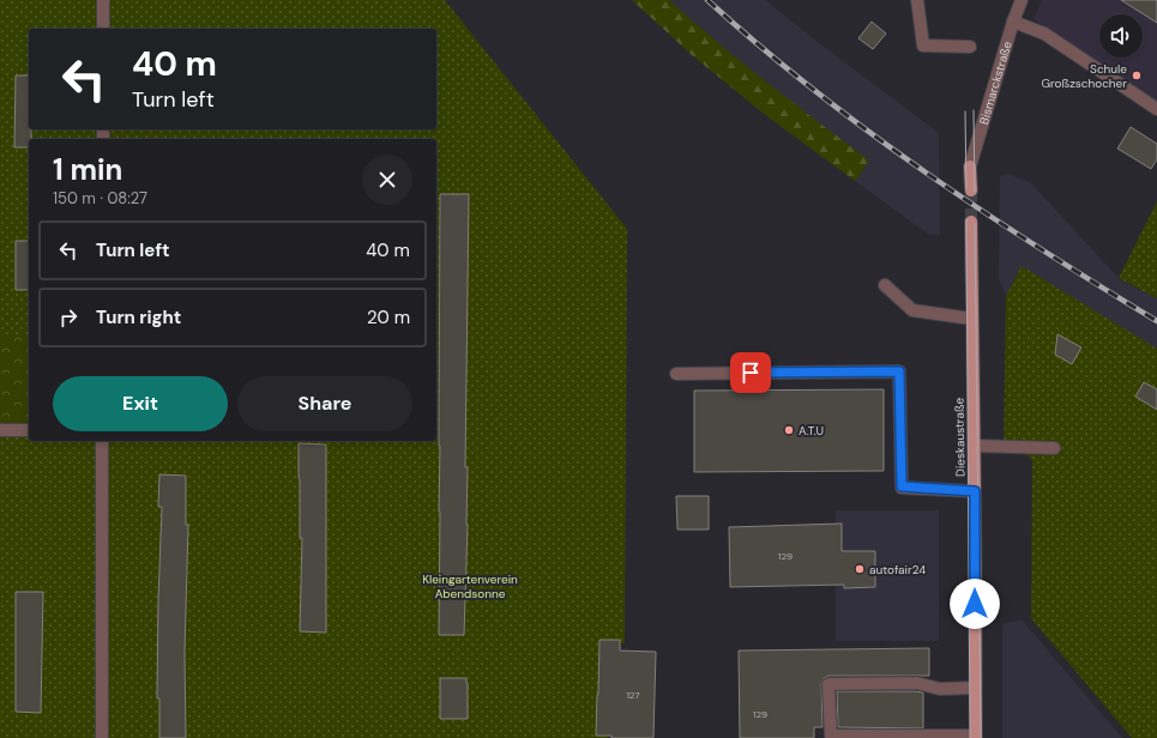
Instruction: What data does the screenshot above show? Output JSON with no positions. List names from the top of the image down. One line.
{"streets":{"main road":["Dieskaustraße"],"street":["Bismarckstraße"]},"parks":["Kleingartenverein Abendsonne"],"places":["Schule Großzschocher","A.T.U","autofair24"],"house_numbers":["129","127","129"],"page":{"turn":["40 m","Turn left"],"heading":["1 min","150 m · 08:27"],"list":[{"name":"Turn left","value":"40 m"},{"name":"Turn right","value":"20 m"}],"buttons":["Exit","Share"]}}
